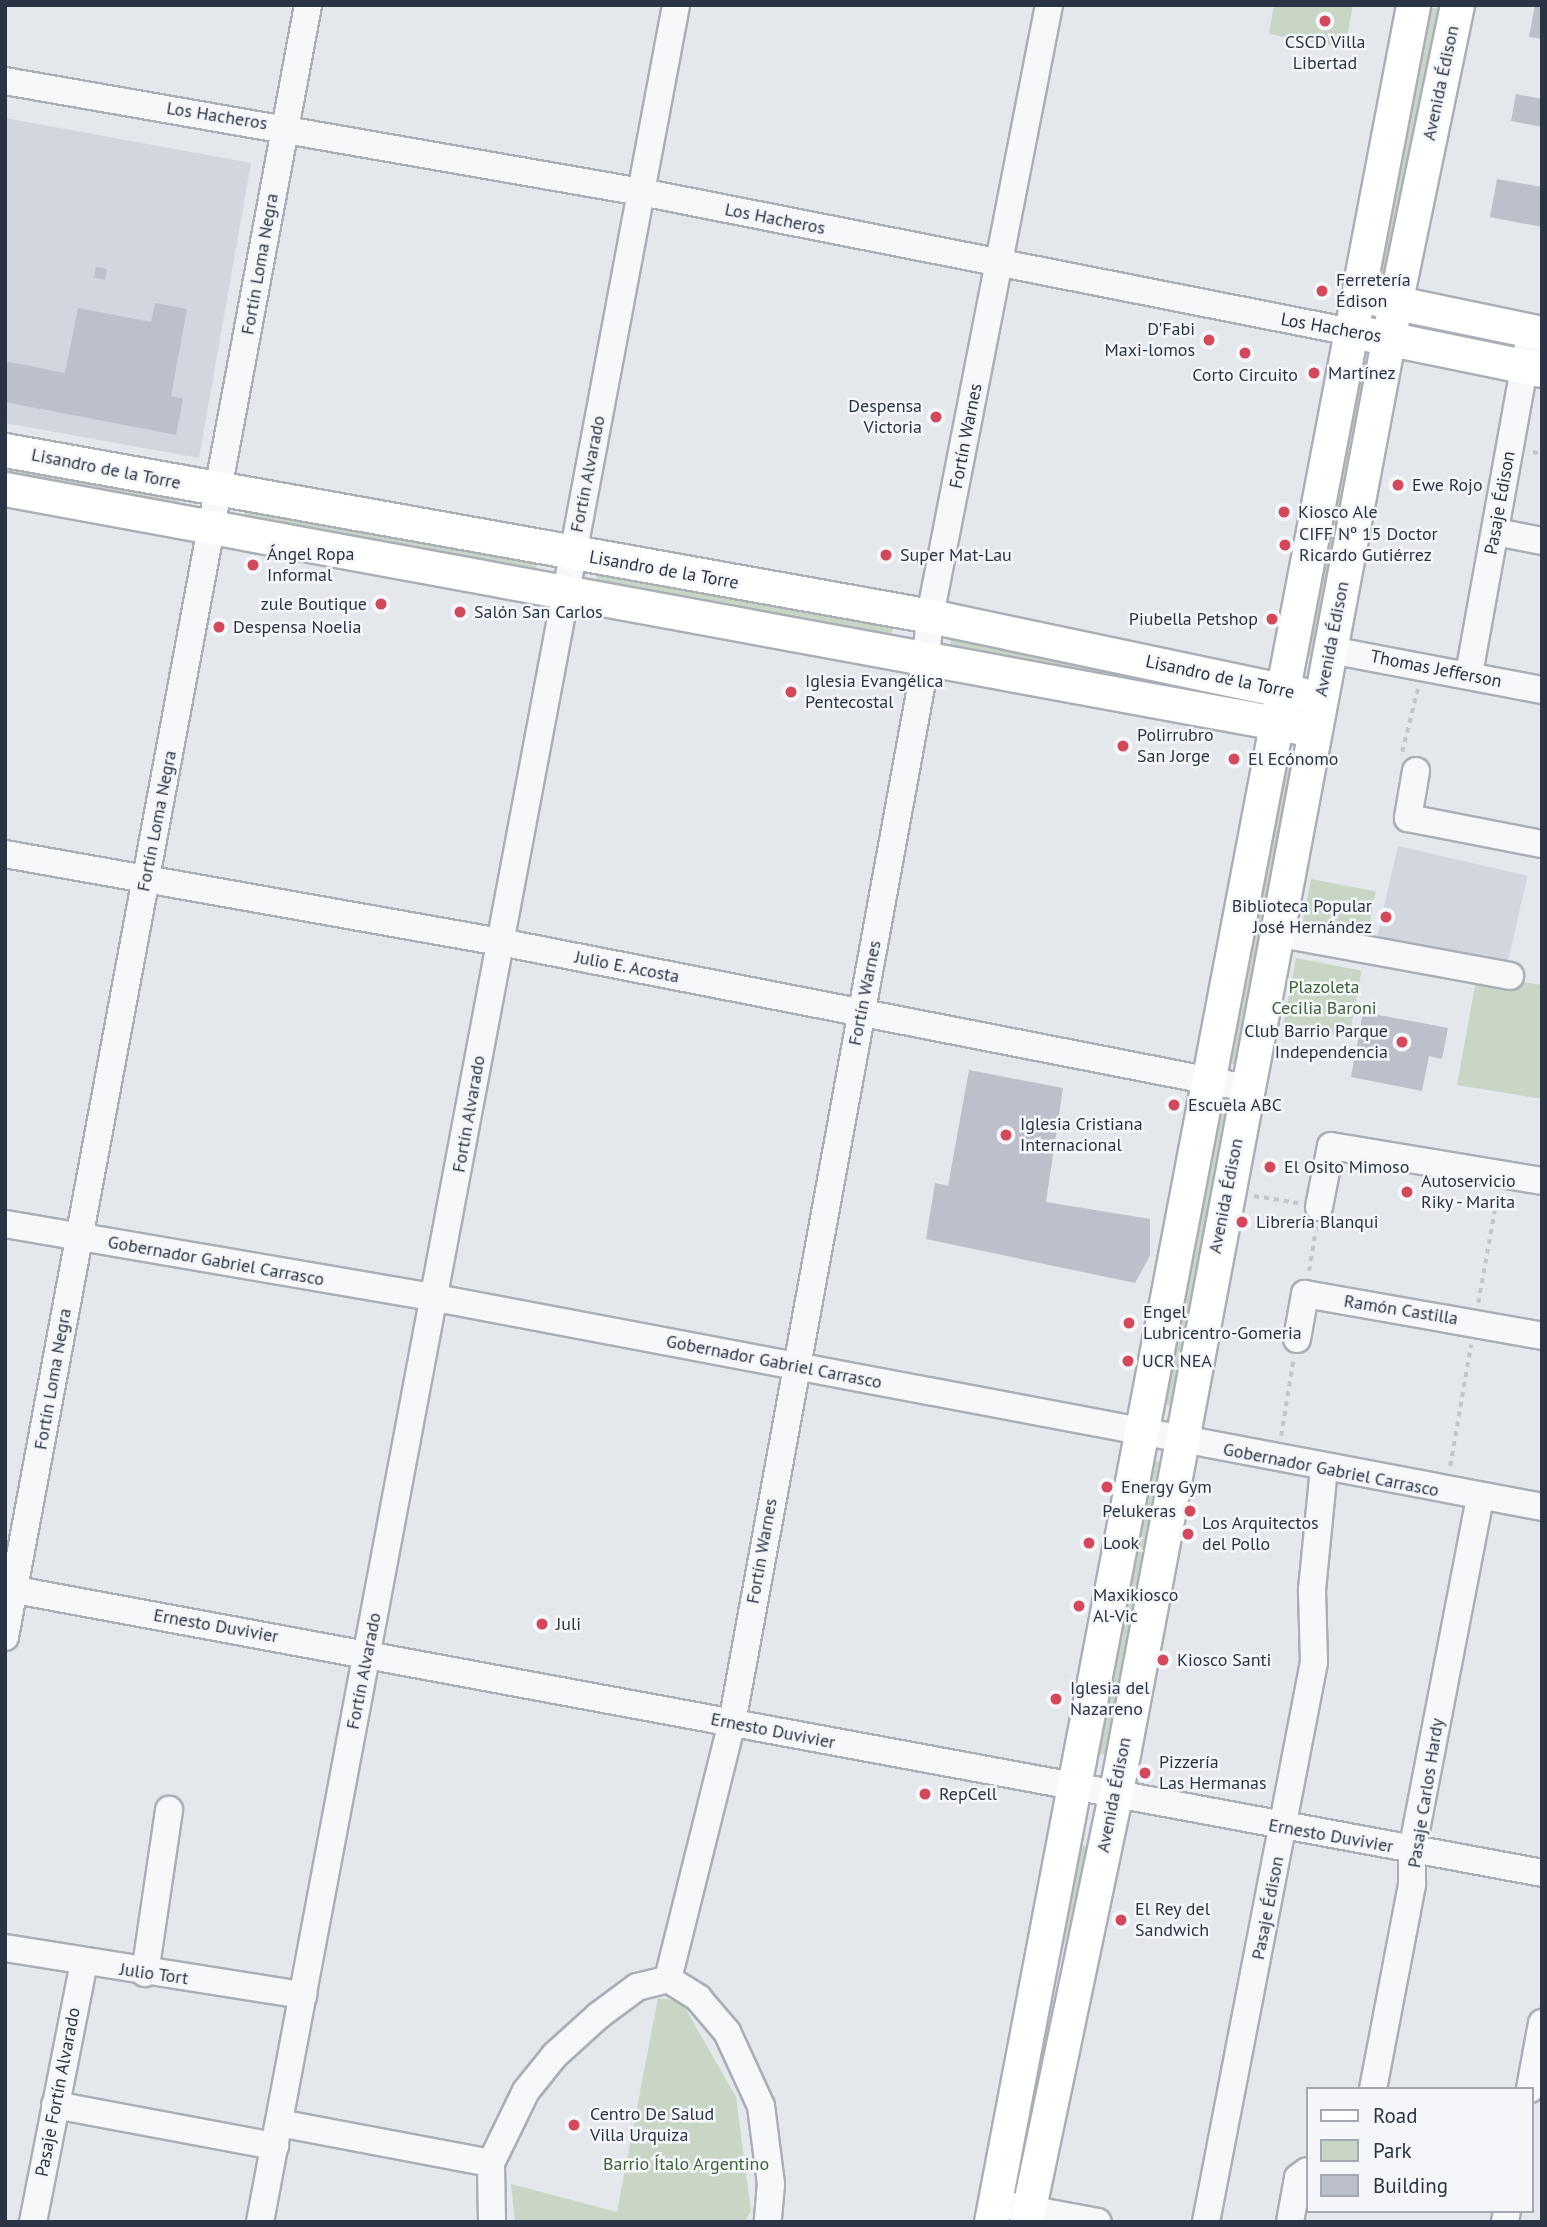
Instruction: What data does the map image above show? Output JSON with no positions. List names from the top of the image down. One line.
{"streets":{"main road":["Avenida Édison","Los Hacheros","Lisandro de la Torre"],"street":["Fortín Loma Negra","Fortín Warnes","Fortín Alvarado","Pasaje Édison","Thomas Jefferson","Julio E. Acosta","Gobernador Gabriel Carrasco","Ramón Castilla","Ernesto Duvivier","Pasaje Carlos Hardy","Julio Tort","Pasaje Fortín Alvarado"]},"crossings":[["Avenida Édison","Los Hacheros"],["Avenida Édison","Lisandro de la Torre"],["Avenida Édison","Thomas Jefferson"],["Avenida Édison","Julio E. Acosta"],["Avenida Édison","Gobernador Gabriel Carrasco"],["Avenida Édison","Ernesto Duvivier"],["Los Hacheros","Fortín Loma Negra"],["Los Hacheros","Fortín Warnes"],["Los Hacheros","Fortín Alvarado"],["Los Hacheros","Pasaje Édison"],["Fortín Loma Negra","Lisandro de la Torre"],["Fortín Loma Negra","Julio E. Acosta"],["Fortín Loma Negra","Gobernador Gabriel Carrasco"],["Fortín Loma Negra","Ernesto Duvivier"],["Fortín Warnes","Lisandro de la Torre"],["Fortín Warnes","Julio E. Acosta"],["Fortín Warnes","Gobernador Gabriel Carrasco"],["Fortín Warnes","Ernesto Duvivier"],["Lisandro de la Torre","Fortín Alvarado"],["Fortín Alvarado","Julio E. Acosta"],["Fortín Alvarado","Gobernador Gabriel Carrasco"],["Fortín Alvarado","Ernesto Duvivier"],["Fortín Alvarado","Julio Tort"],["Pasaje Édison","Thomas Jefferson"],["Pasaje Édison","Gobernador Gabriel Carrasco"],["Pasaje Édison","Ernesto Duvivier"],["Gobernador Gabriel Carrasco","Pasaje Carlos Hardy"],["Ernesto Duvivier","Pasaje Carlos Hardy"],["Julio Tort","Pasaje Fortín Alvarado"]],"parks":["Plazoleta Cecilia Baroni","Barrio Ítalo Argentino"],"places":["CSCD Villa Libertad","Ferretería Édison","D'Fabi Maxi-lomos","Corto Circuito","Martínez","Despensa Victoria","Ewe Rojo","Kiosco Ale","CIFF Nº 15 Doctor Ricardo Gutiérrez","Super Mat-Lau","Ángel Ropa Informal","zule Boutique","Salón San Carlos","Piubella Petshop","Despensa Noelia","Iglesia Evangélica Pentecostal","Polirrubro San Jorge","El Ecónomo","Biblioteca Popular José Hernández","Club Barrio Parque Independencia","Escuela ABC","Iglesia Cristiana Internacional","El Osito Mimoso","Autoservicio Riky - Marita","Librería Blanqui","Engel Lubricentro-Gomeria","UCR NEA","Energy Gym","Pelukeras","Los Arquitectos del Pollo","Look","Maxikiosco Al-Vic","Juli","Kiosco Santi","Iglesia del Nazareno","Pizzería Las Hermanas","RepCell","El Rey del Sandwich","Centro De Salud Villa Urquiza"],"legend":["Road","Park","Building"]}
